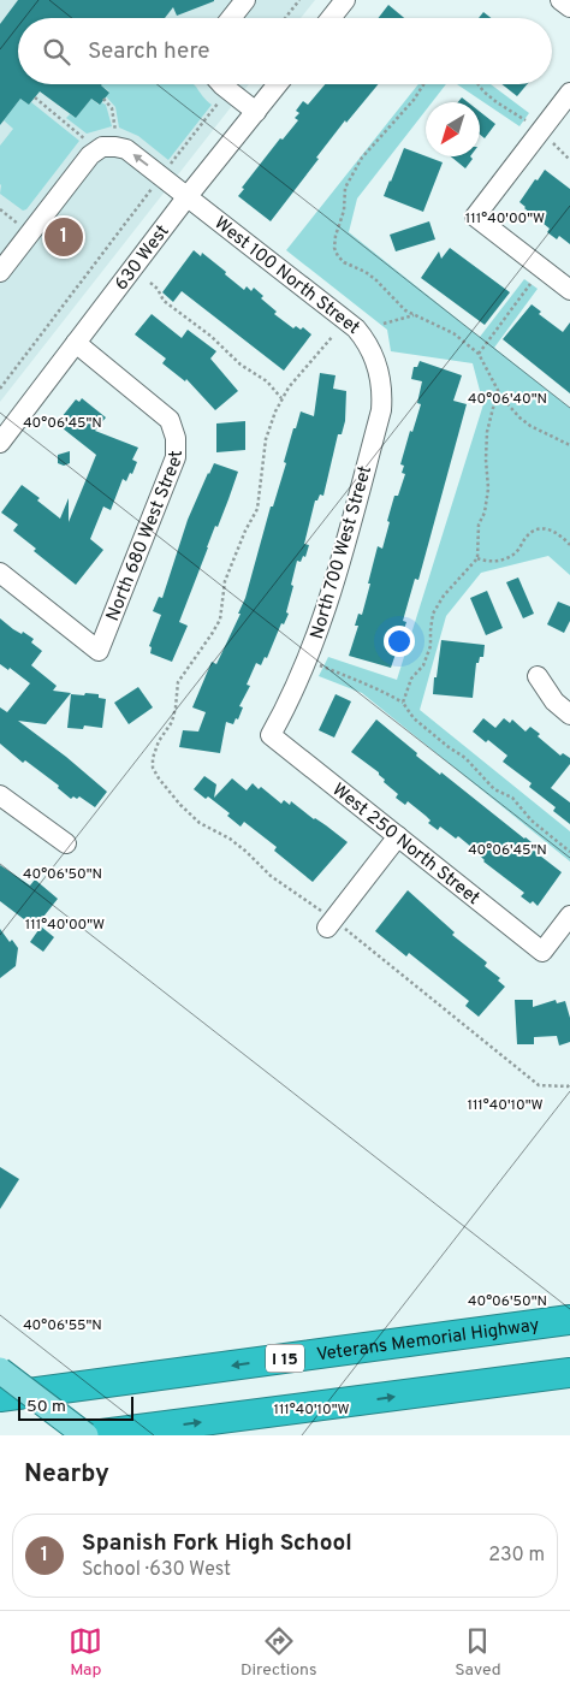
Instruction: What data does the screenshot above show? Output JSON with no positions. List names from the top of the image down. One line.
{"streets":{"highway":["Veterans Memorial Highway","I 15"],"street":["630 West","West 100 North Street","North 680 West Street","North 700 West Street","West 250 North Street"]},"crossings":[["630 West","West 100 North Street"],["630 West","North 680 West Street"],["West 100 North Street","North 700 West Street"],["North 700 West Street","West 250 North Street"]],"scale_bar":"50 m","north":"bottom left","page":{"search":"Search here","pins":"1","scale":"50 m","heading":"Nearby","list":[{"mark":"1","name":"Spanish Fork High School","note":"School · 630 West","value":"230 m"}],"nav":["Map","Directions","Saved"]},"coordinates":["111°40'00\"W","40°06'40\"N","40°06'45\"N","40°06'50\"N","111°40'10\"W","40°06'55\"N"]}
